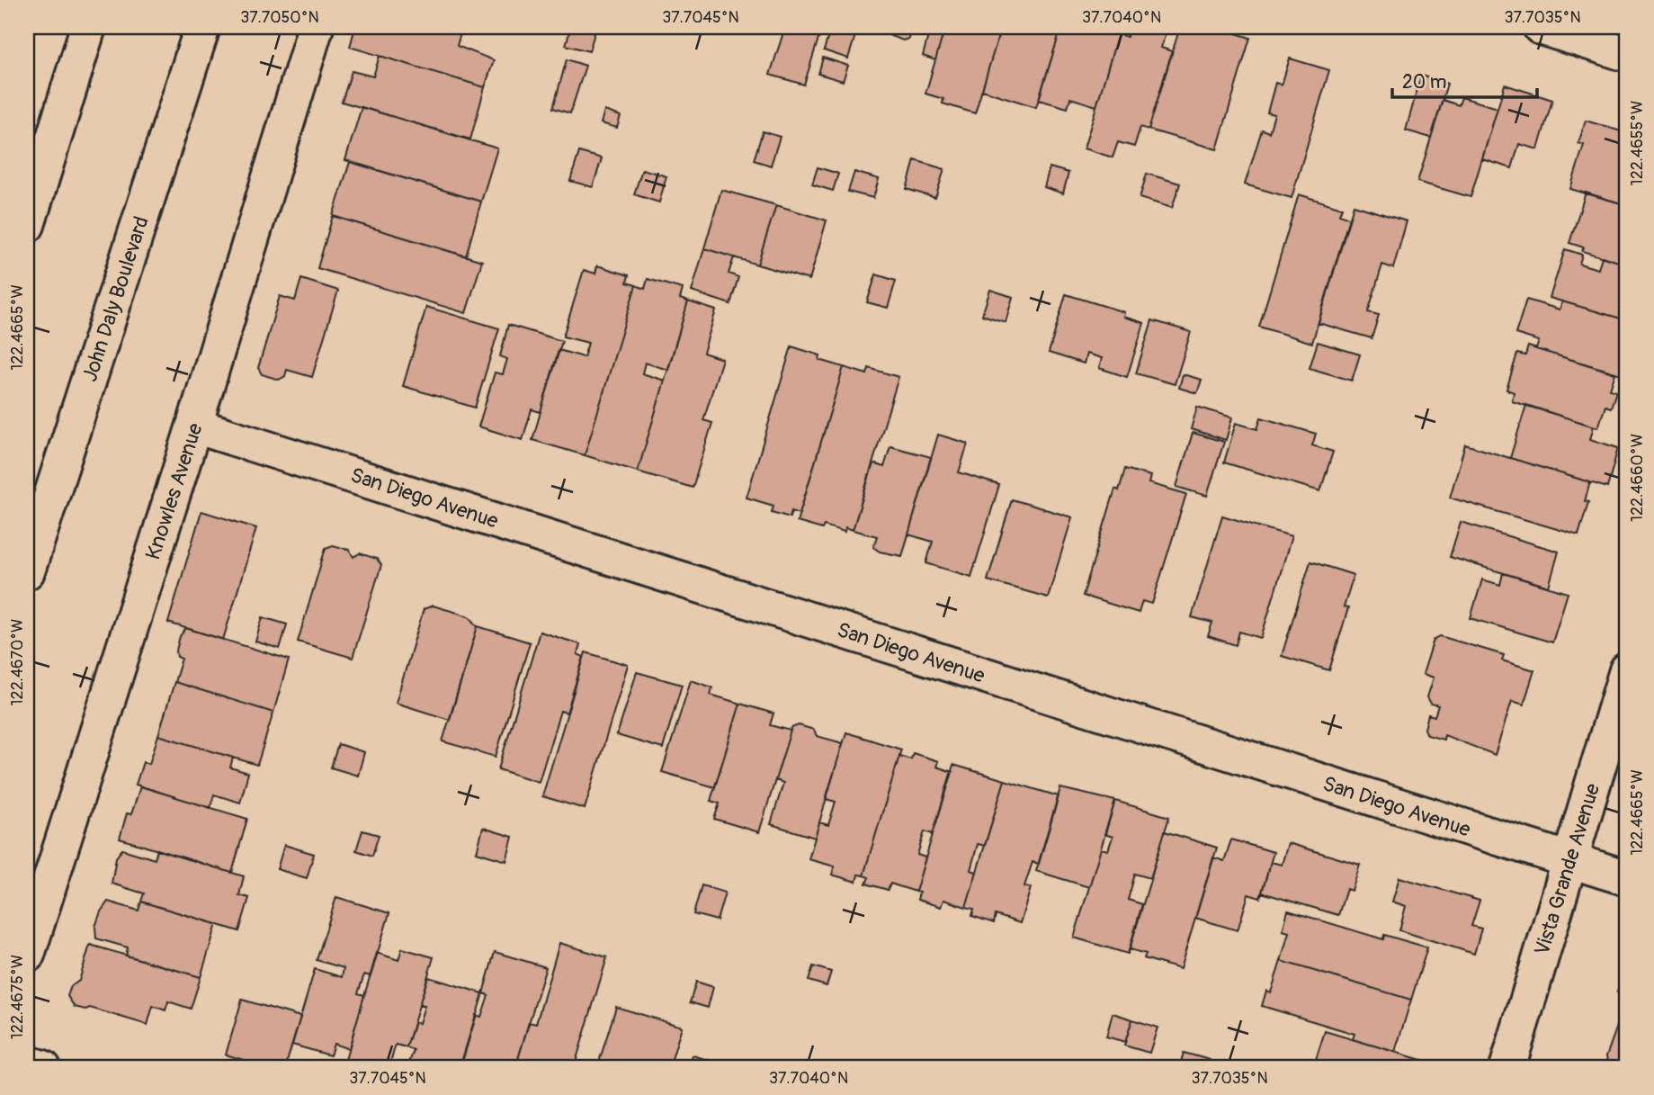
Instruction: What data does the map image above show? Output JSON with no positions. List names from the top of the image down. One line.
{"streets":{"street":["John Daly Boulevard","Knowles Avenue","San Diego Avenue","Vista Grande Avenue"]},"crossings":[["Knowles Avenue","San Diego Avenue"],["San Diego Avenue","Vista Grande Avenue"]],"scale_bar":"20 m","coordinates":["37.7050°N","37.7045°N","37.7040°N","37.7035°N","122.4655°W","122.4665°W","122.4660°W","122.4670°W","122.4675°W"]}
